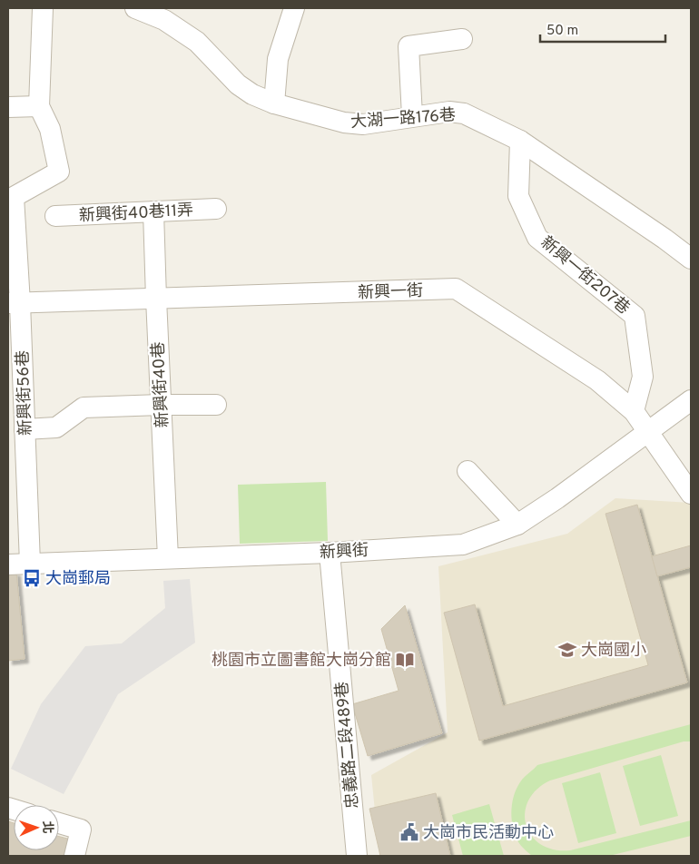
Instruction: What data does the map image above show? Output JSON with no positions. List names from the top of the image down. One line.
{"streets":{"street":["大湖一路176巷","新興街40巷11弄","新興一街207巷","新興一街","新興街40巷","新興街56巷","新興街","忠義路二段489巷"]},"crossings":[["大湖一路176巷","新興一街207巷"],["新興街40巷11弄","新興街40巷"],["新興一街207巷","新興一街"],["新興一街","新興街40巷"],["新興一街","新興街56巷"],["新興一街","新興街"],["新興街40巷","新興街"],["新興街56巷","新興街"],["新興街","忠義路二段489巷"]],"places":{"bus stop":["大崗郵局"],"school or university":["大崗國小"],"library":["桃園市立圖書館大崗分館"],"public building":["大崗市民活動中心"]},"scale_bar":"50 m","north":"right"}
